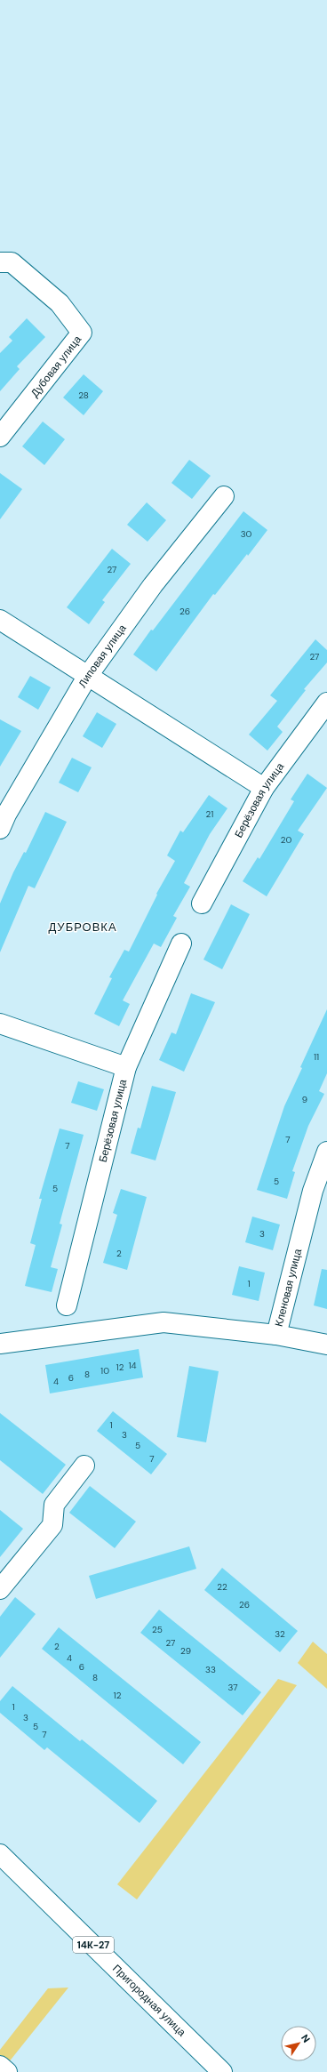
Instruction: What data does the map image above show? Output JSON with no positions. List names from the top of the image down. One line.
{"streets":{"street":["Дубовая улица","Липовая улица","Берёзовая улица","Кленовая улица","14К-27","Пригородная улица"]},"districts":["ДУБРОВКА"],"house_numbers":["28","30","27","26","27","21","20","11","9","7","7","5","5","3","2","1","14","12","10","8","6","4","1","3","5","7","22","26","25","32","27","2","29","4","6","33","8","37","12","1","3","5","7"],"north":"top right"}
